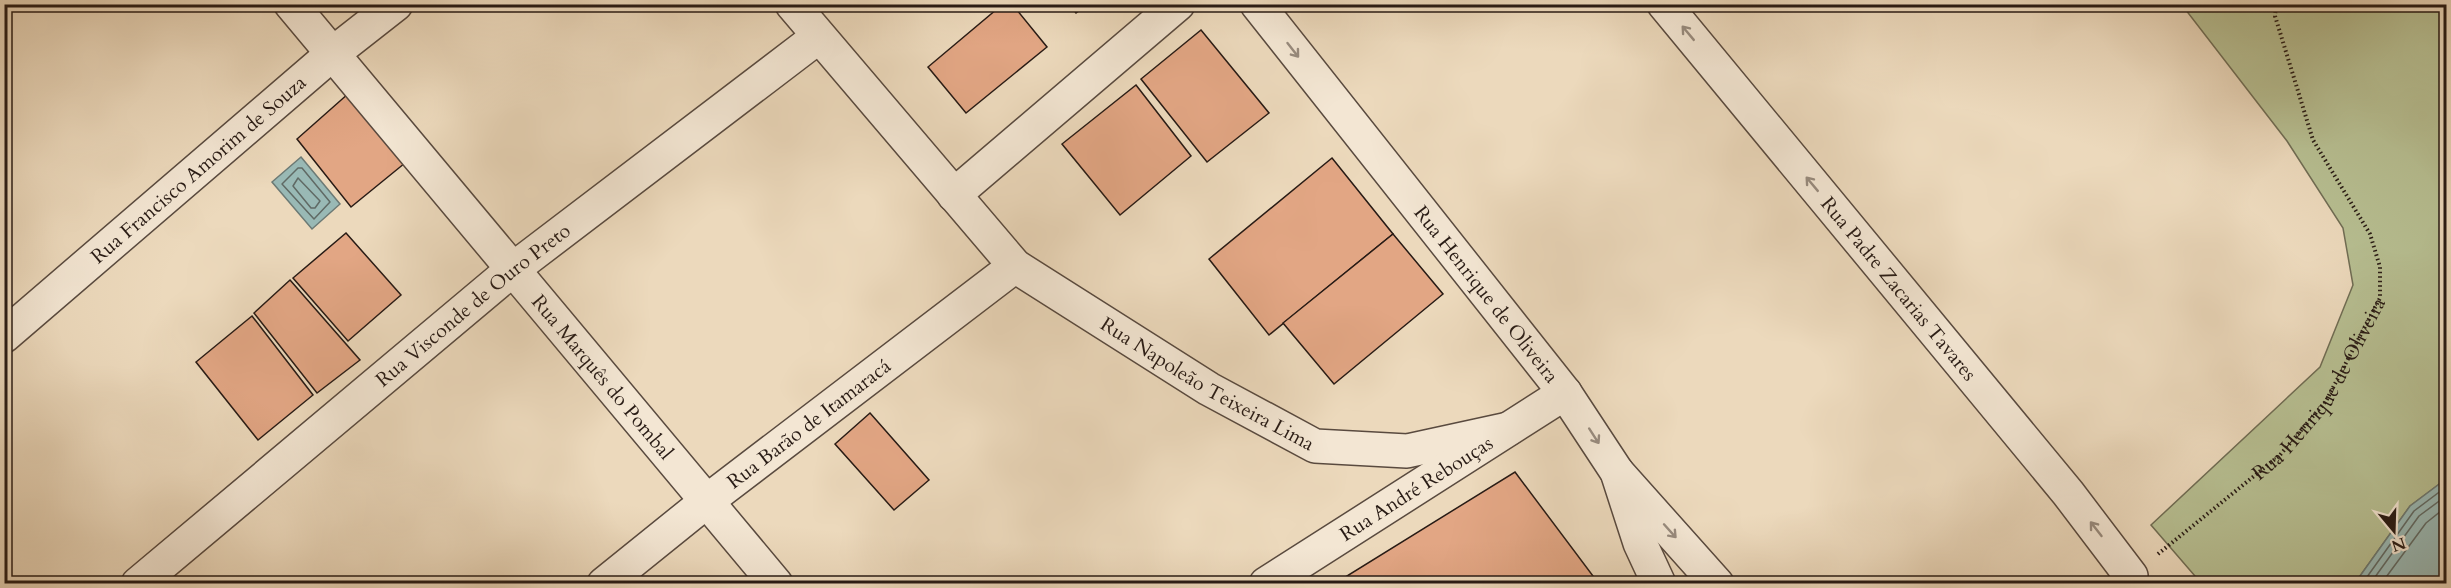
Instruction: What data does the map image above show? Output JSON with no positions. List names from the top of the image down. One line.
{"streets":{"street":["Rua Francisco Amorim de Souza","Rua Padre Zacarias Tavares","Rua Henrique de Oliveira","Rua Visconde de Ouro Preto","Rua Marquês do Pombal","Rua Napoleão Teixeira Lima","Rua Barão de Itamaracá","Rua André Rebouças"]},"crossings":[["Rua Francisco Amorim de Souza","Rua Marquês do Pombal"],["Rua Padre Zacarias Tavares","Rua Henrique de Oliveira"],["Rua Henrique de Oliveira","Rua André Rebouças"],["Rua Visconde de Ouro Preto","Rua Marquês do Pombal"],["Rua Visconde de Ouro Preto","Rua Napoleão Teixeira Lima"],["Rua Marquês do Pombal","Rua Barão de Itamaracá"],["Rua Napoleão Teixeira Lima","Rua Barão de Itamaracá"],["Rua Napoleão Teixeira Lima","Rua André Rebouças"]],"one_way":["Rua Padre Zacarias Tavares","Rua Henrique de Oliveira"],"north":"bottom"}
